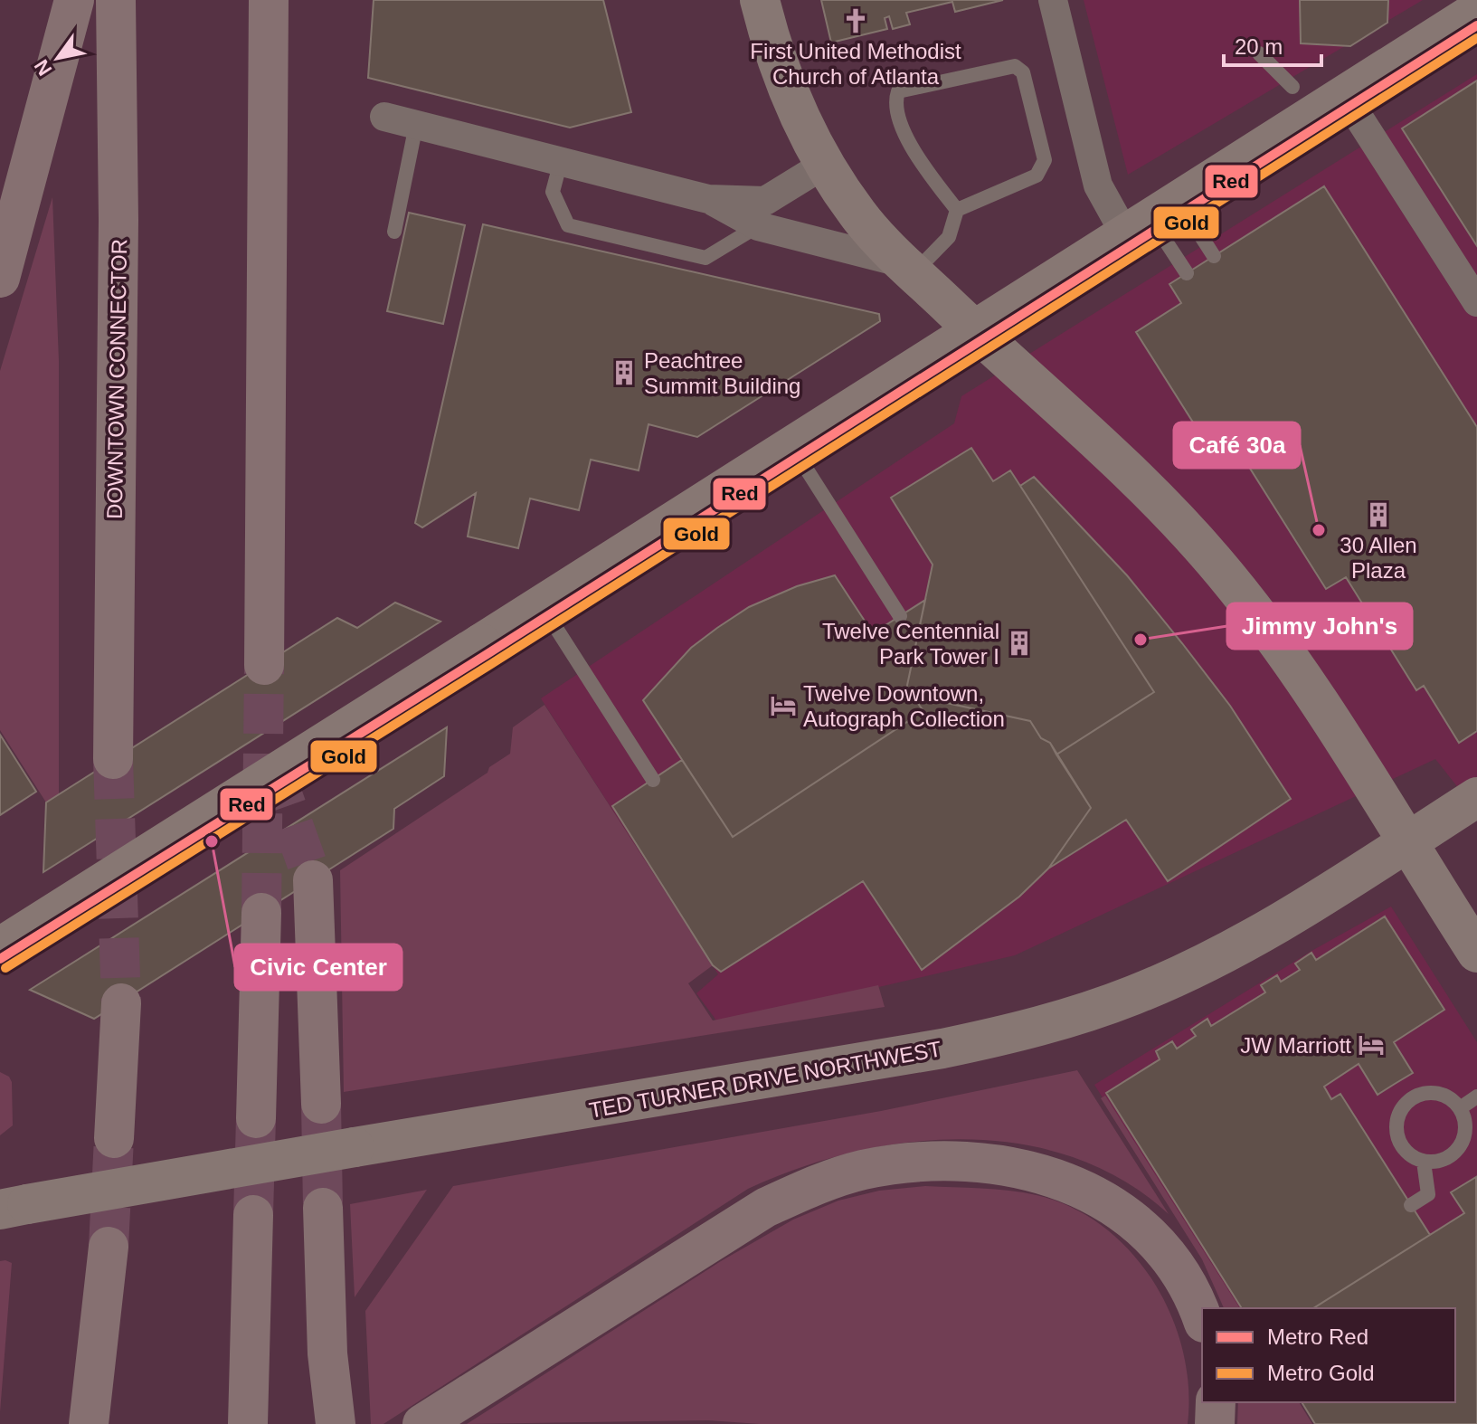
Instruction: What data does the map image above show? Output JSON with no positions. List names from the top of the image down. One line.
{"streets":{"highway":["DOWNTOWN CONNECTOR"],"street":["TED TURNER DRIVE NORTHWEST"]},"places":{"church":["First United Methodist Church of Atlanta"],"building":["Peachtree Summit Building","30 Allen Plaza","Twelve Centennial Park Tower I"],"other":["Café 30a","Jimmy John's","Civic Center"],"hotel":["Twelve Downtown, Autograph Collection","JW Marriott"]},"lines":["metro line Red","metro line Gold"],"legend":["Metro Red","Metro Gold"],"scale_bar":"20 m","north":"bottom left"}
